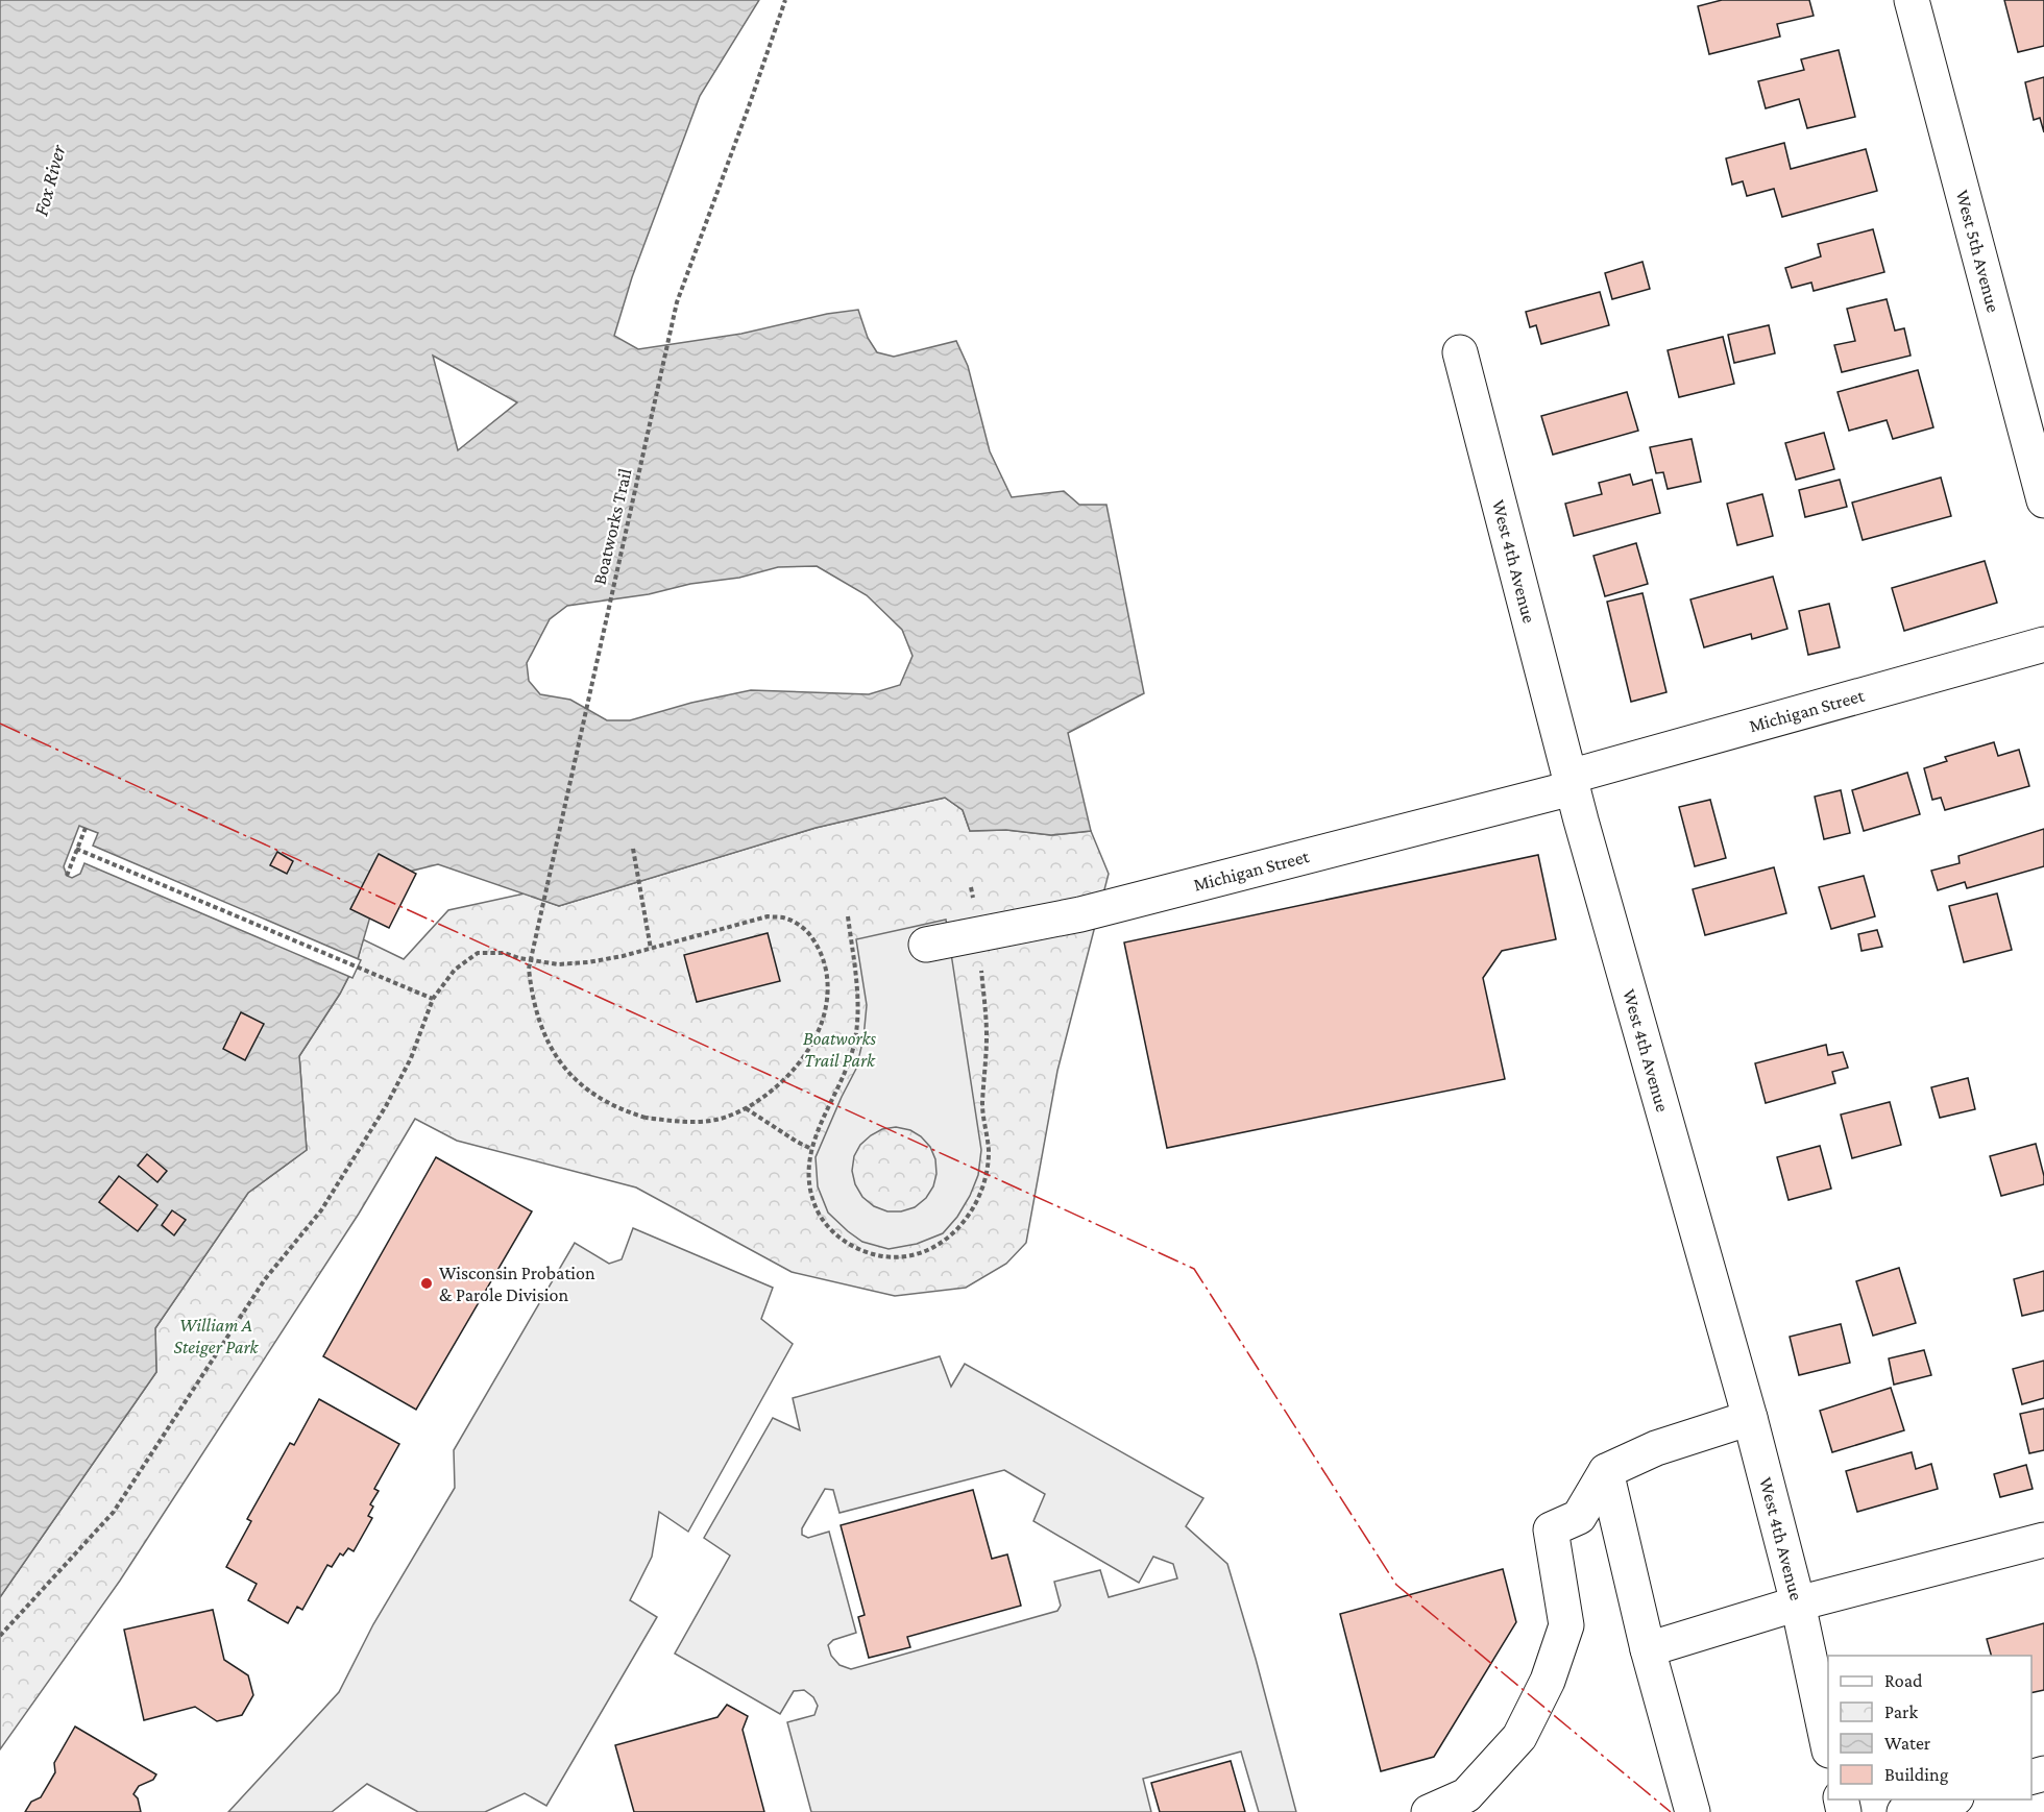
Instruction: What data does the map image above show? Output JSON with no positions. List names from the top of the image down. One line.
{"streets":{"street":["West 5th Avenue","West 4th Avenue","Michigan Street"],"path":["Boatworks Trail"]},"crossings":[["West 4th Avenue","Michigan Street"]],"water":["Fox River"],"parks":["Boatworks Trail Park","William A Steiger Park"],"places":["Wisconsin Probation & Parole Division"],"legend":["Road","Park","Water","Building"]}
